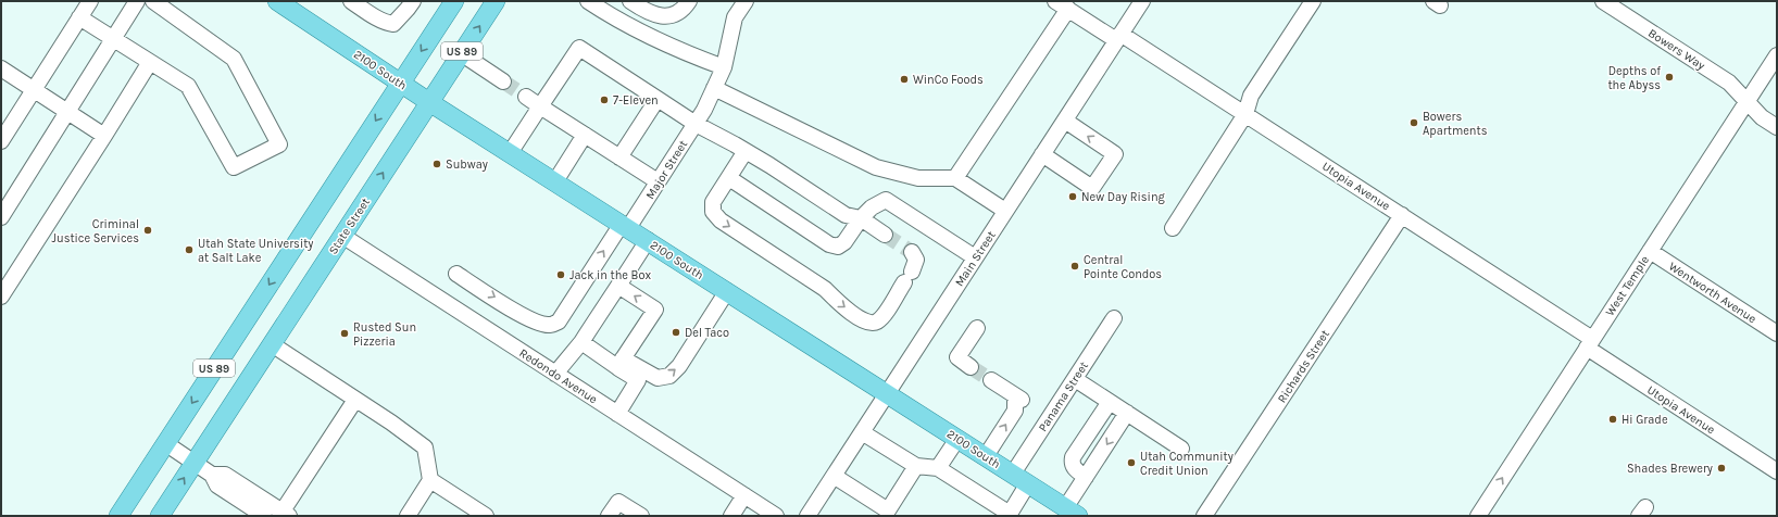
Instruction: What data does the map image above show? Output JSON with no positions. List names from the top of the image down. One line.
{"streets":{"main road":["US 89","2100 South","State Street"],"street":["Bowers Way","Major Street","Utopia Avenue","Main Street","West Temple","Wentworth Avenue","Richards Street","Redondo Avenue","Panama Street"]},"crossings":[["Bowers Way","West Temple"],["US 89","2100 South"],["2100 South","Major Street"],["2100 South","State Street"],["2100 South","Main Street"],["2100 South","Panama Street"],["Utopia Avenue","Main Street"],["Utopia Avenue","West Temple"],["Utopia Avenue","Richards Street"],["State Street","Redondo Avenue"],["West Temple","Wentworth Avenue"]],"one_way":["West Temple"],"places":["Depths of the Abyss","WinCo Foods","7-Eleven","Bowers Apartments","Subway","New Day Rising","Criminal Justice Services","Utah State University at Salt Lake","Central Pointe Condos","Jack in the Box","Del Taco","Rusted Sun Pizzeria","Hi Grade","Utah Community Credit Union","Shades Brewery"]}
